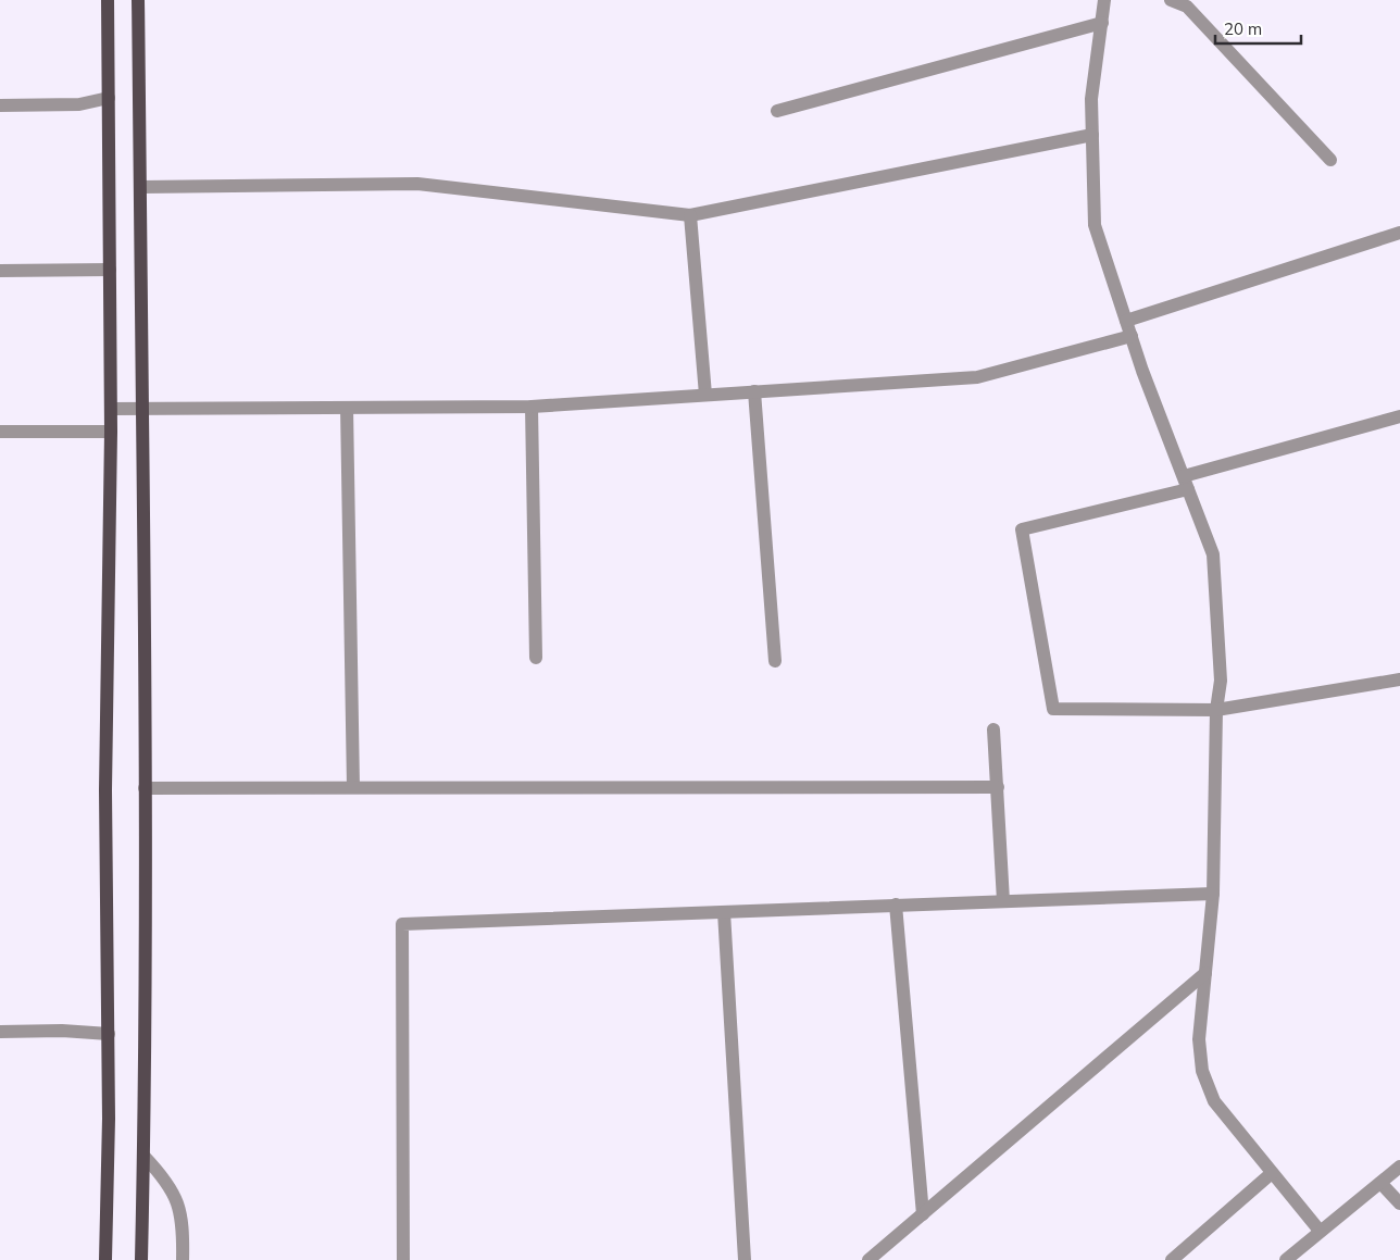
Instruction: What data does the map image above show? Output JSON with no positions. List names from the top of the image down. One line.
{"scale_bar":"20 m"}
